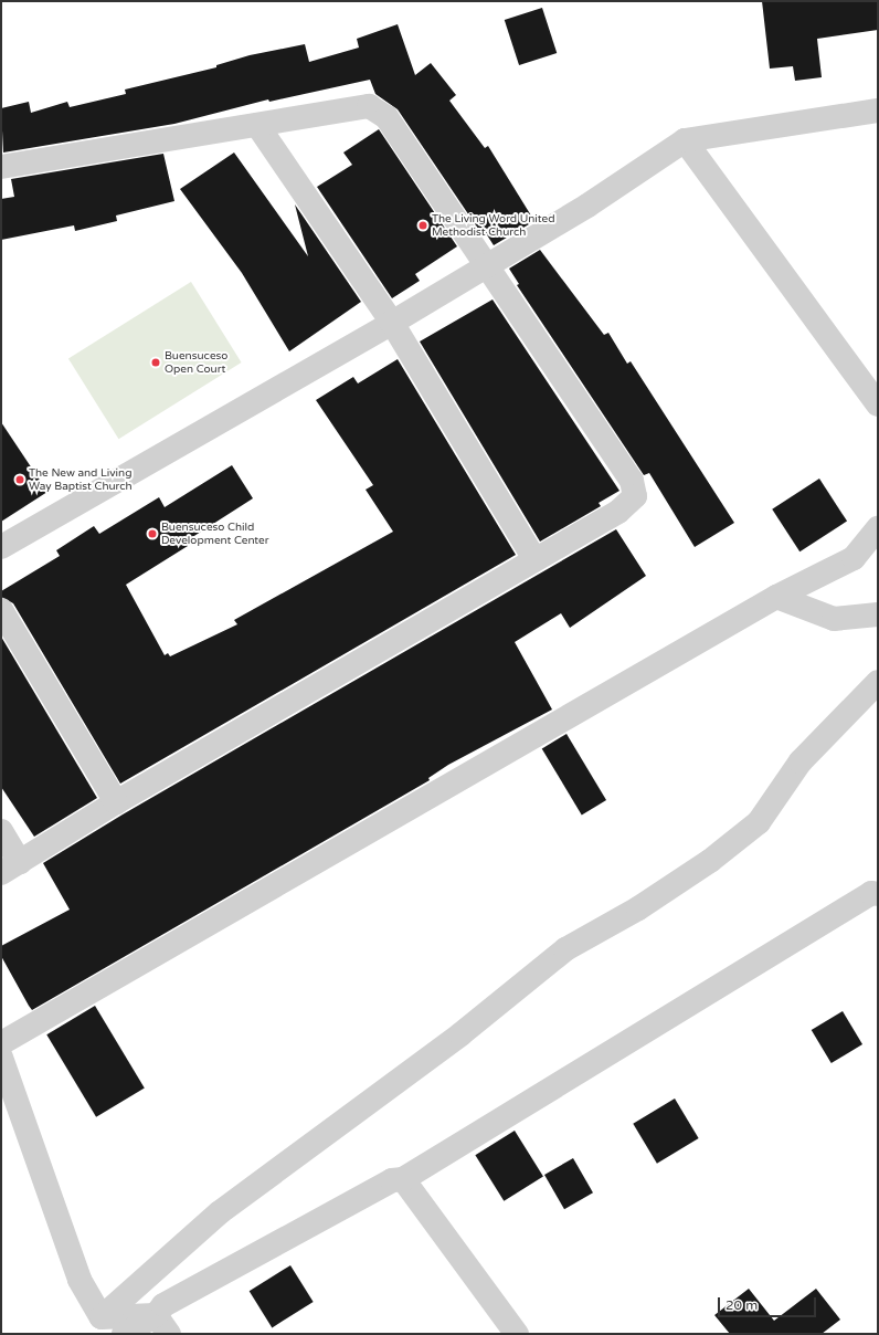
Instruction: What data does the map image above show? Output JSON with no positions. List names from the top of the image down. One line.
{"places":["The Living Word United Methodist Church","Buensuceso Open Court","The New and Living Way Baptist Church","Buensuceso Child Development Center"],"scale_bar":"20 m"}
